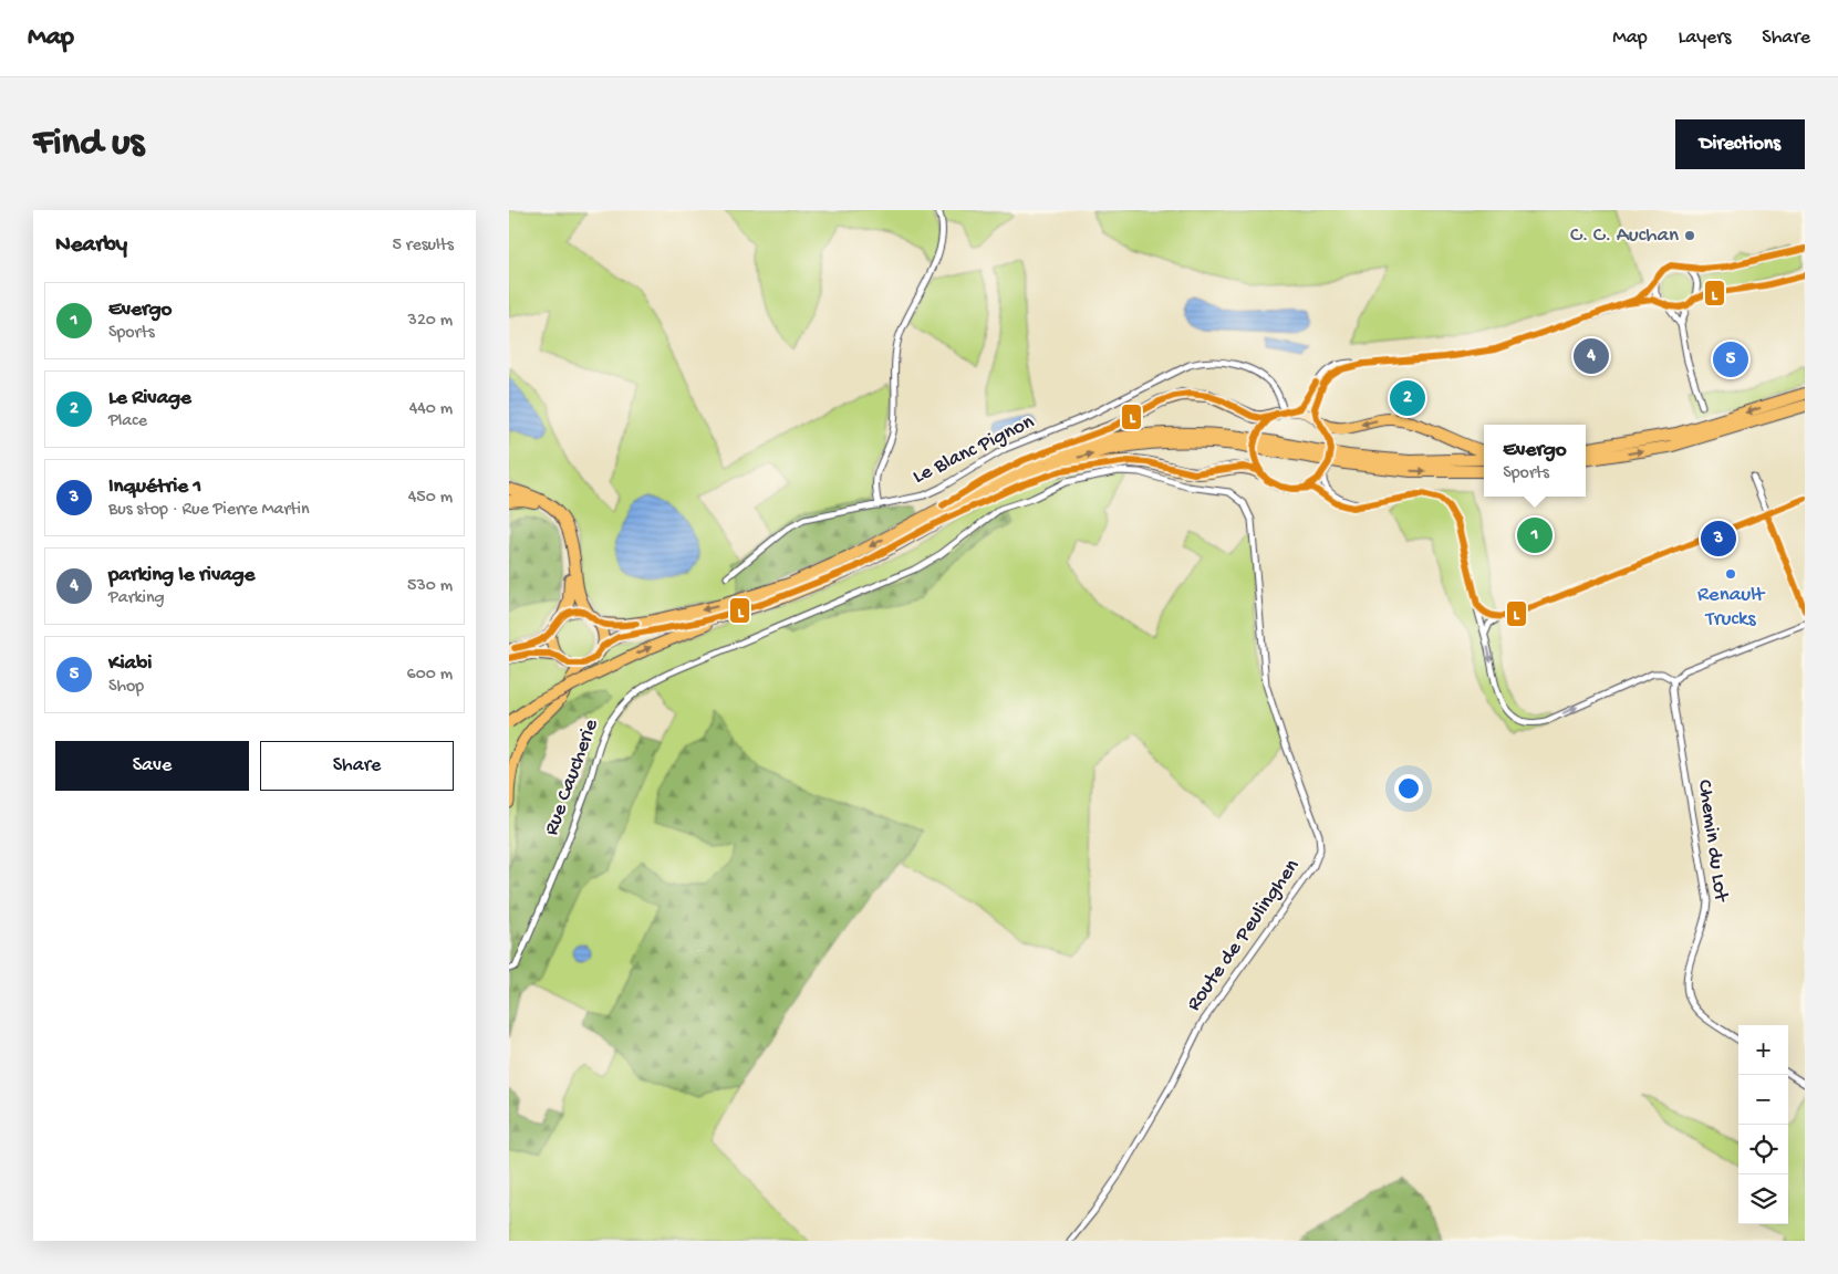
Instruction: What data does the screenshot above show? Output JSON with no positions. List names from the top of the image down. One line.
{"streets":{"street":["Le Blanc Pignon","Rue Caucherie","Chemin du Lot","Route de Peulinghen"]},"crossings":[["Rue Caucherie","Route de Peulinghen"]],"places":["C. C. Auchan","Renault Trucks"],"lines":["transit line L"],"page":{"header":"Map","nav":["Map","Layers","Share"],"buttons":["Directions",["Save","Share"]],"title":"Find us","heading":["Nearby","5 results"],"list":[{"mark":"1","name":"Evergo","note":"Sports","value":"320 m"},{"mark":"2","name":"Le Rivage","note":"Place","value":"440 m"},{"mark":"3","name":"Inquétrie 1","note":"Bus stop · Rue Pierre Martin","value":"450 m"},{"mark":"4","name":"parking le rivage","note":"Parking","value":"530 m"},{"mark":"5","name":"Kiabi","note":"Shop","value":"600 m"}],"pins":["4","5","2","1","3"],"popup":["Evergo","Sports"],"map_buttons":["+","−"]}}
